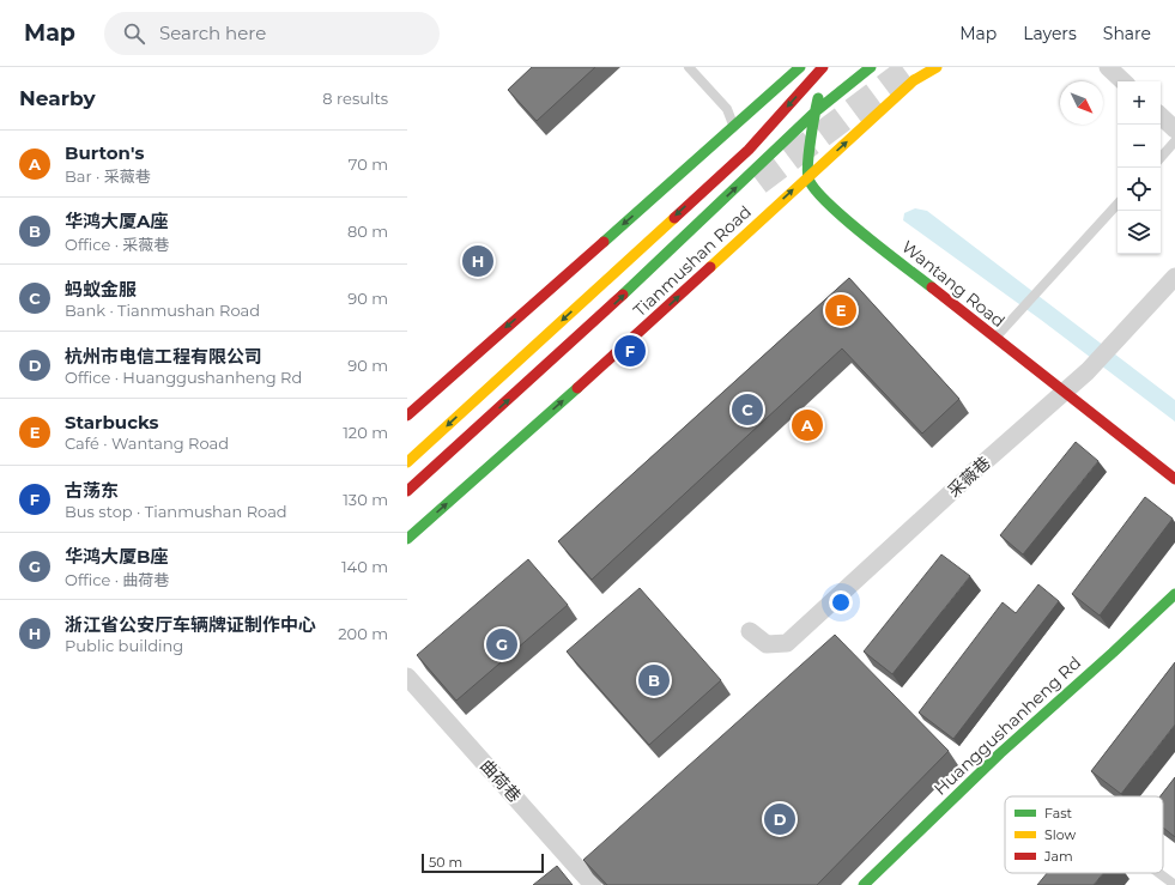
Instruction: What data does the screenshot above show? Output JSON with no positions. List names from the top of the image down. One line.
{"streets":{"main road":["Tianmushan Road","Wantang Road","Huanggushanheng Rd"],"street":["采薇巷","曲荷巷"]},"crossings":[["Tianmushan Road","Wantang Road"],["Wantang Road","采薇巷"]],"legend":["Fast","Slow","Jam"],"scale_bar":"50 m","north":"bottom right","page":{"header":"Map","search":"Search here","nav":["Map","Layers","Share"],"heading":["Nearby","8 results"],"map_buttons":["+","−"],"list":[{"mark":"A","name":"Burton's","note":"Bar · 采薇巷","value":"70 m"},{"mark":"B","name":"华鸿大厦A座","note":"Office · 采薇巷","value":"80 m"},{"mark":"C","name":"蚂蚁金服","note":"Bank · Tianmushan Road","value":"90 m"},{"mark":"D","name":"杭州市电信工程有限公司","note":"Office · Huanggushanheng Rd","value":"90 m"},{"mark":"E","name":"Starbucks","note":"Café · Wantang Road","value":"120 m"},{"mark":"F","name":"古荡东","note":"Bus stop · Tianmushan Road","value":"130 m"},{"mark":"G","name":"华鸿大厦B座","note":"Office · 曲荷巷","value":"140 m"},{"mark":"H","name":"浙江省公安厅车辆牌证制作中心","note":"Public building","value":"200 m"}],"pins":["H","E","F","C","A","G","B","D"],"scale":"50 m"}}
